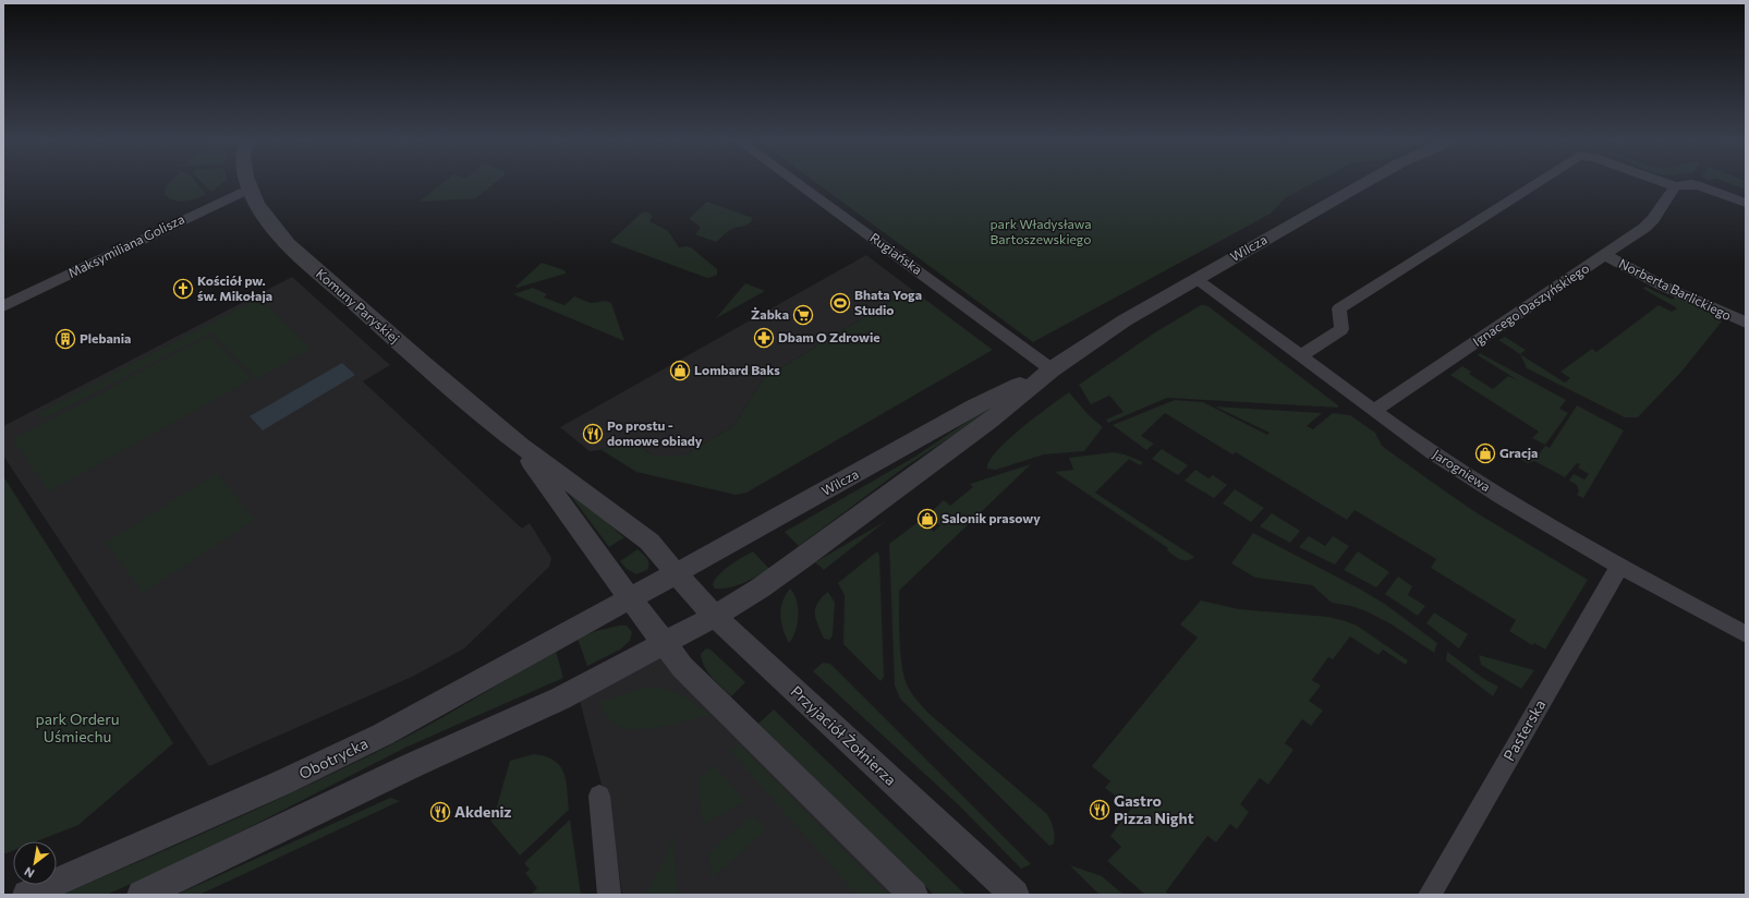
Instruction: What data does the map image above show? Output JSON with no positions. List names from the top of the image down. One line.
{"streets":{"street":["Maksymiliana Golisza","Wilcza","Rugiańska","Norberta Barlickiego","Ignacego Daszyńskiego","Komuny Paryskiej","Jarogniewa","Pasterska","Przyjaciół Żołnierza","Obotrycka"]},"crossings":[["Maksymiliana Golisza","Komuny Paryskiej"],["Wilcza","Rugiańska"],["Wilcza","Komuny Paryskiej"],["Wilcza","Jarogniewa"],["Wilcza","Przyjaciół Żołnierza"],["Wilcza","Obotrycka"],["Norberta Barlickiego","Ignacego Daszyńskiego"],["Ignacego Daszyńskiego","Jarogniewa"],["Komuny Paryskiej","Przyjaciół Żołnierza"],["Komuny Paryskiej","Obotrycka"],["Jarogniewa","Pasterska"]],"parks":["park Władysława Bartoszewskiego","park Orderu Uśmiechu"],"places":{"church":["Kościół pw. św. Mikołaja"],"sports":["Bhata Yoga Studio"],"supermarket":["Żabka"],"pharmacy":["Dbam O Zdrowie"],"building":["Plebania"],"shop":["Lombard Baks","Gracja","Salonik prasowy"],"restaurant":["Po prostu - domowe obiady","Gastro Pizza Night","Akdeniz"]},"north":"bottom left"}
